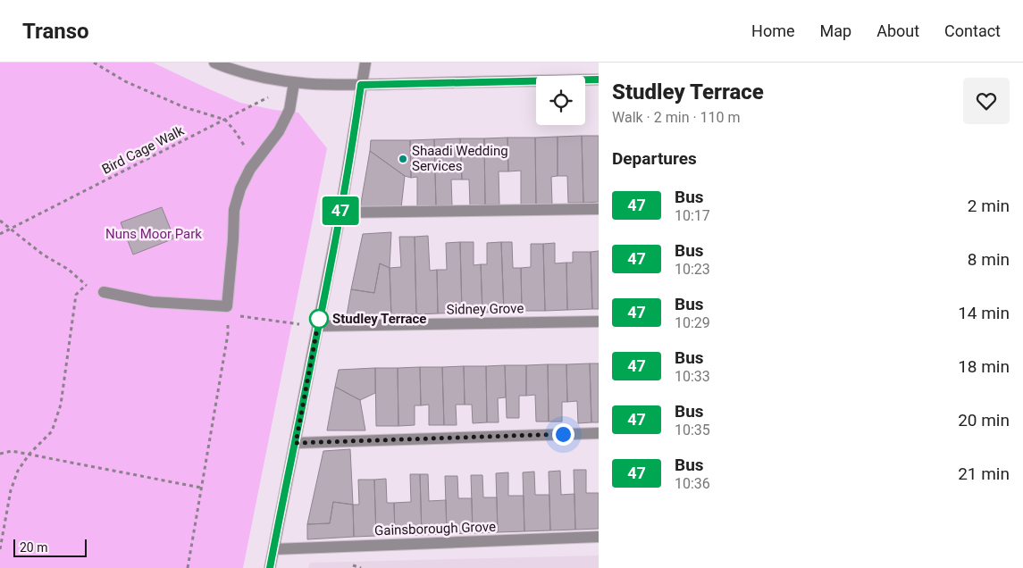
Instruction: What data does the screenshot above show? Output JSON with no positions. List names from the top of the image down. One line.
{"streets":{"street":["Sidney Grove","Gainsborough Grove"],"path":["Bird Cage Walk"]},"parks":["Nuns Moor Park"],"places":["Shaadi Wedding Services","Studley Terrace"],"lines":["bus line 47"],"scale_bar":"20 m","page":{"header":"Transo","nav":["Home","Map","About","Contact"],"on_map":"47","heading":[["Studley Terrace","Walk · 2 min · 110 m"],"Departures"],"list":[{"mark":"47","name":"Bus","note":"10:17","value":"2 min"},{"mark":"47","name":"Bus","note":"10:23","value":"8 min"},{"mark":"47","name":"Bus","note":"10:29","value":"14 min"},{"mark":"47","name":"Bus","note":"10:33","value":"18 min"},{"mark":"47","name":"Bus","note":"10:35","value":"20 min"},{"mark":"47","name":"Bus","note":"10:36","value":"21 min"}],"scale":"20 m"}}
